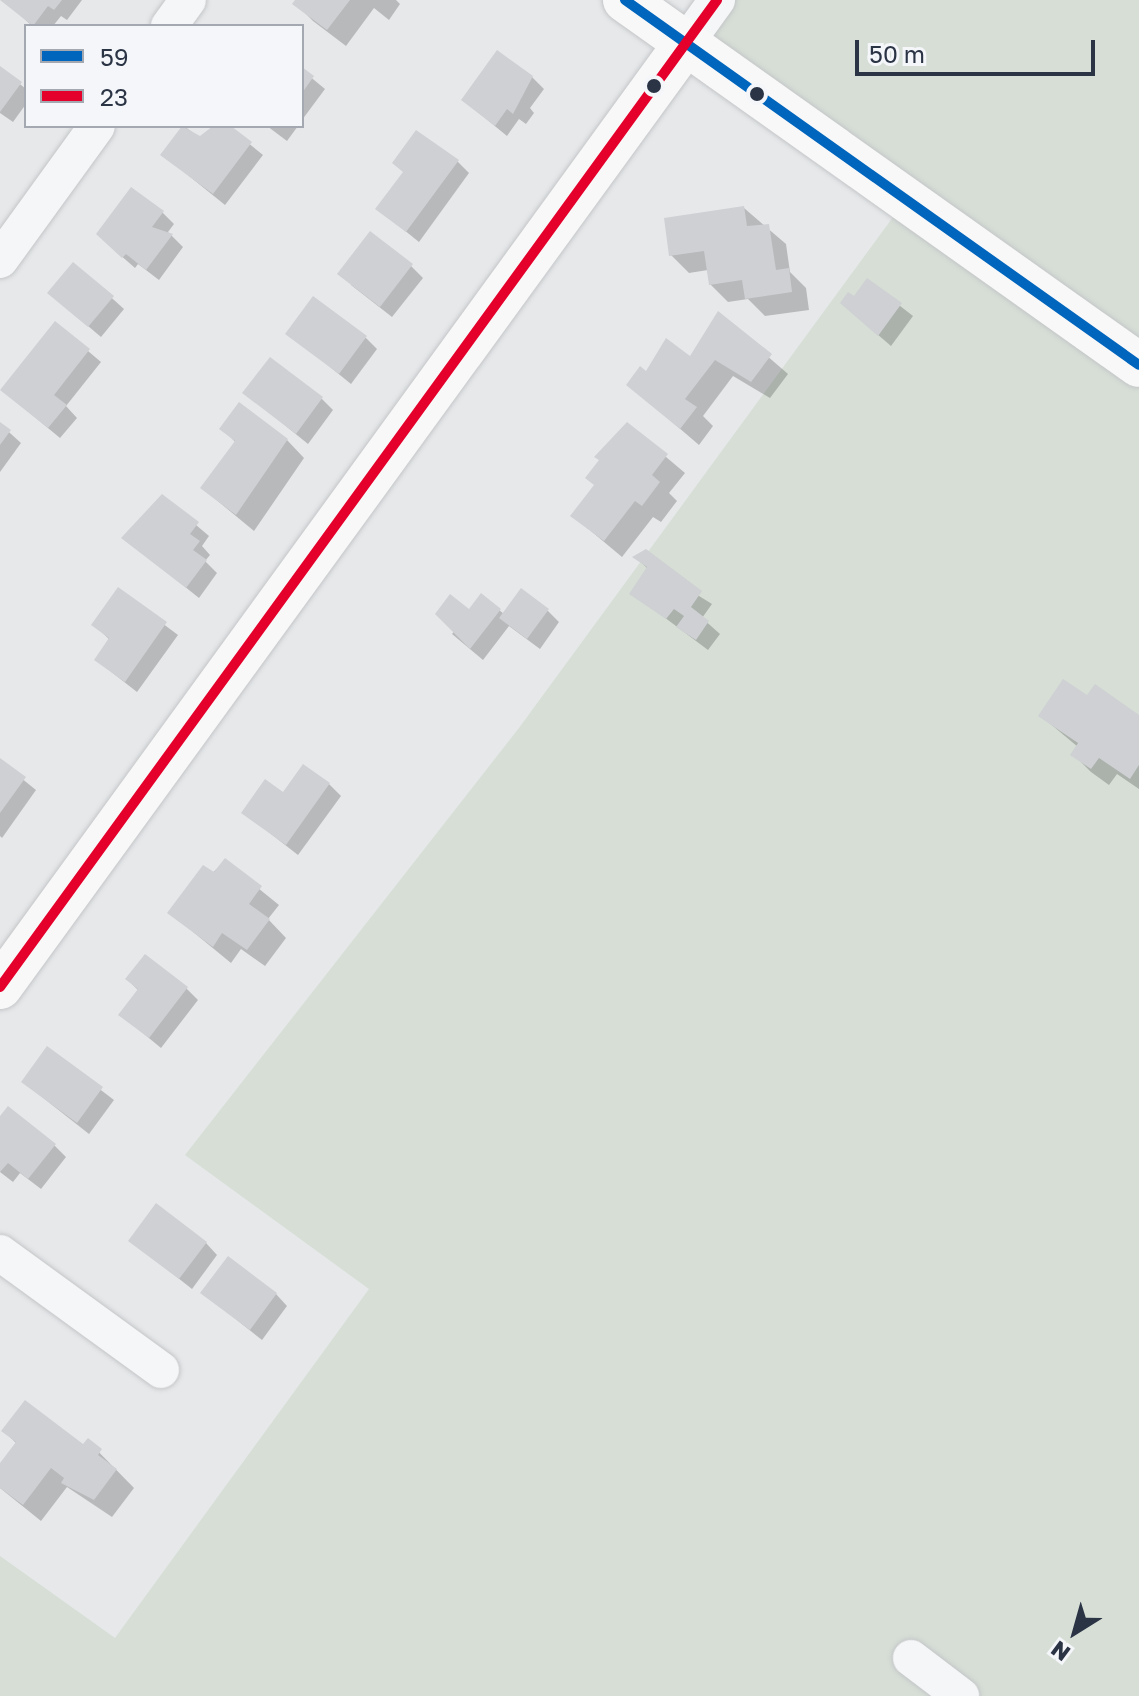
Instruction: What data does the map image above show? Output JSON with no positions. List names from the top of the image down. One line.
{"lines":["transit line 59","transit line 23"],"legend":["59","23"],"scale_bar":"50 m","north":"bottom left"}
